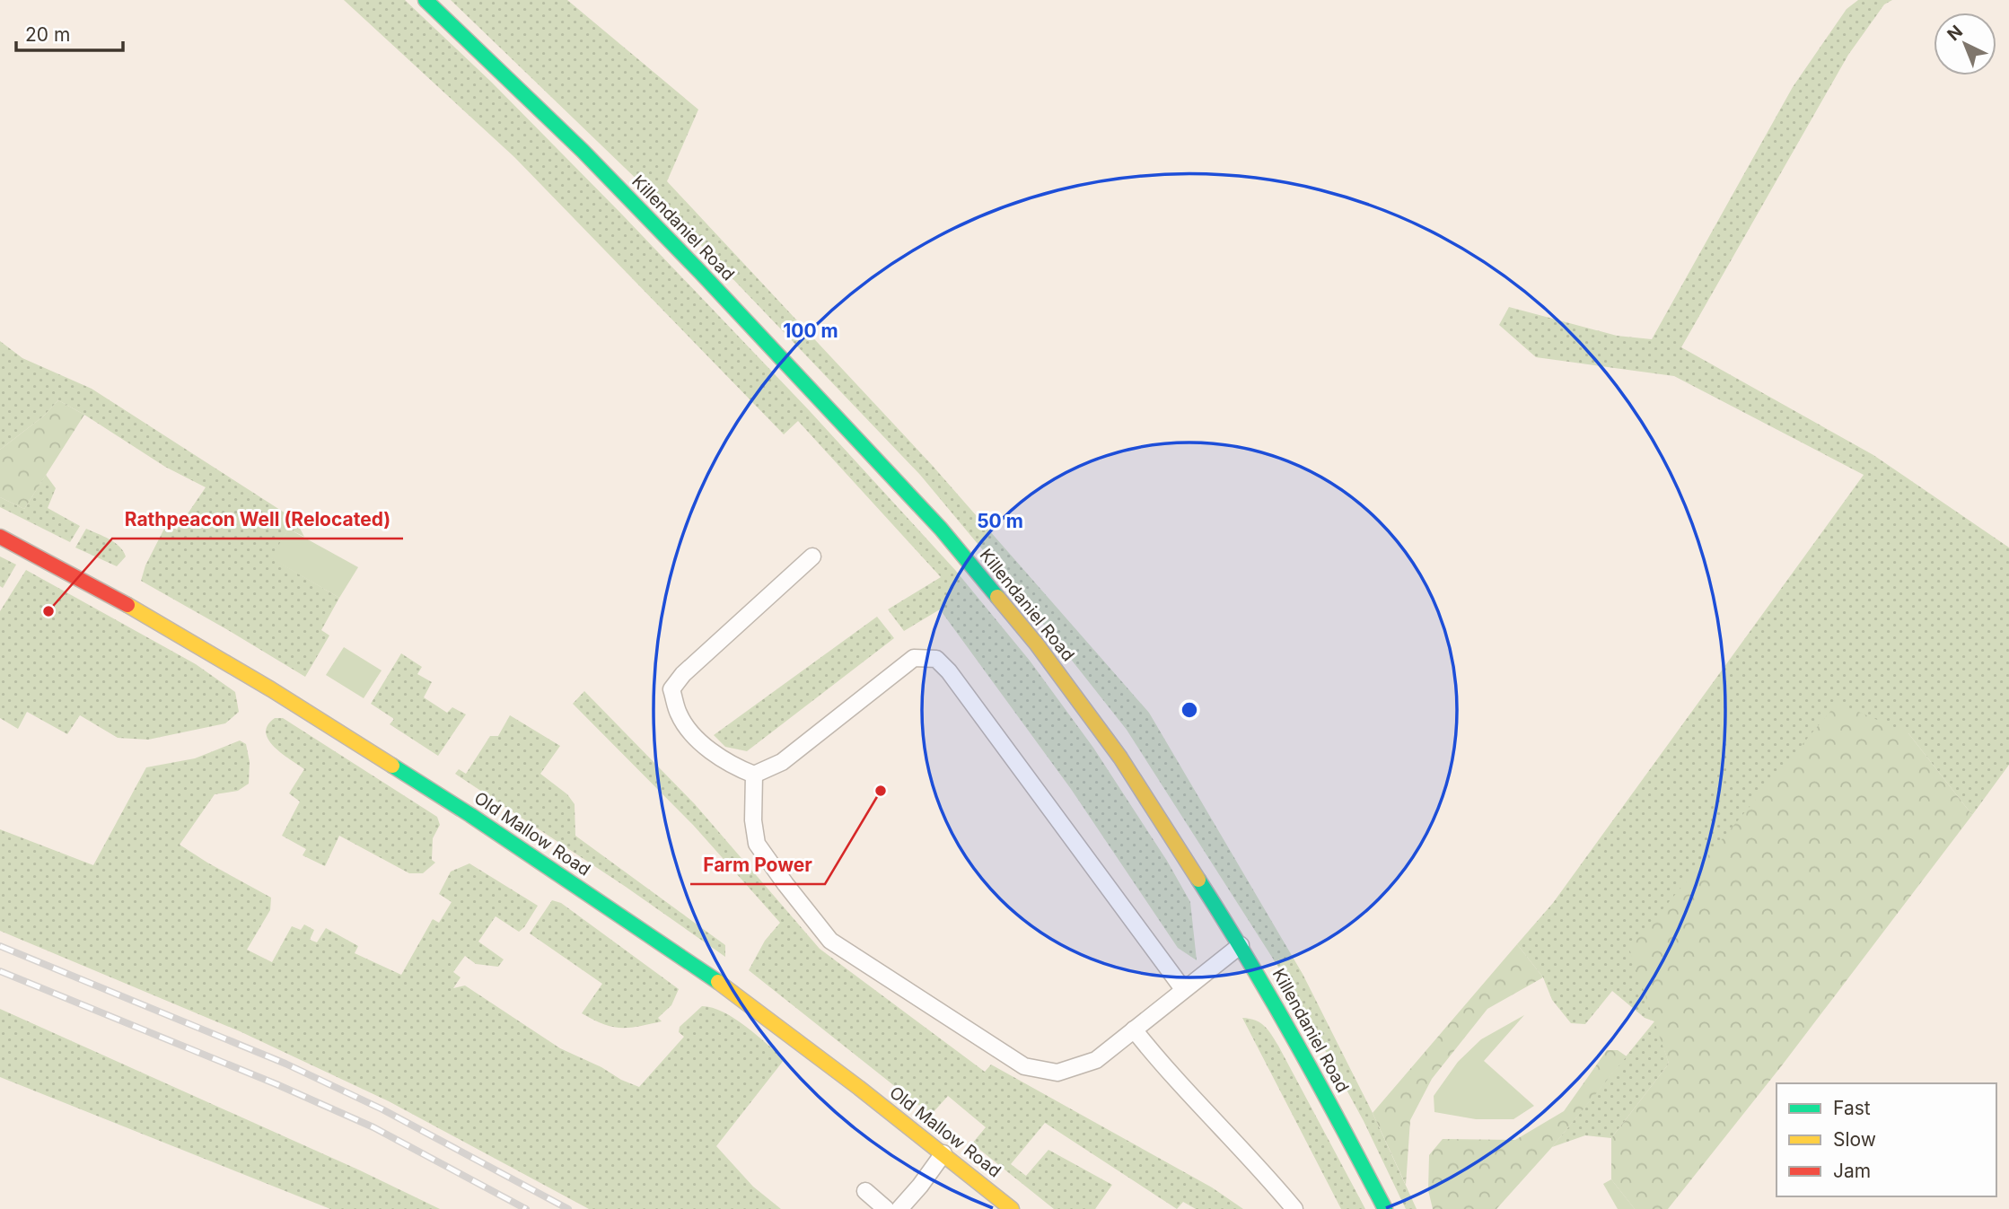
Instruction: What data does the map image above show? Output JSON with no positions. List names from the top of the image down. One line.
{"streets":{"street":["Killendaniel Road","Old Mallow Road"]},"places":["Rathpeacon Well (Relocated)","Farm Power"],"legend":["Fast","Slow","Jam"],"scale_bar":"20 m","north":"top left","rings":["100 m","50 m"]}
